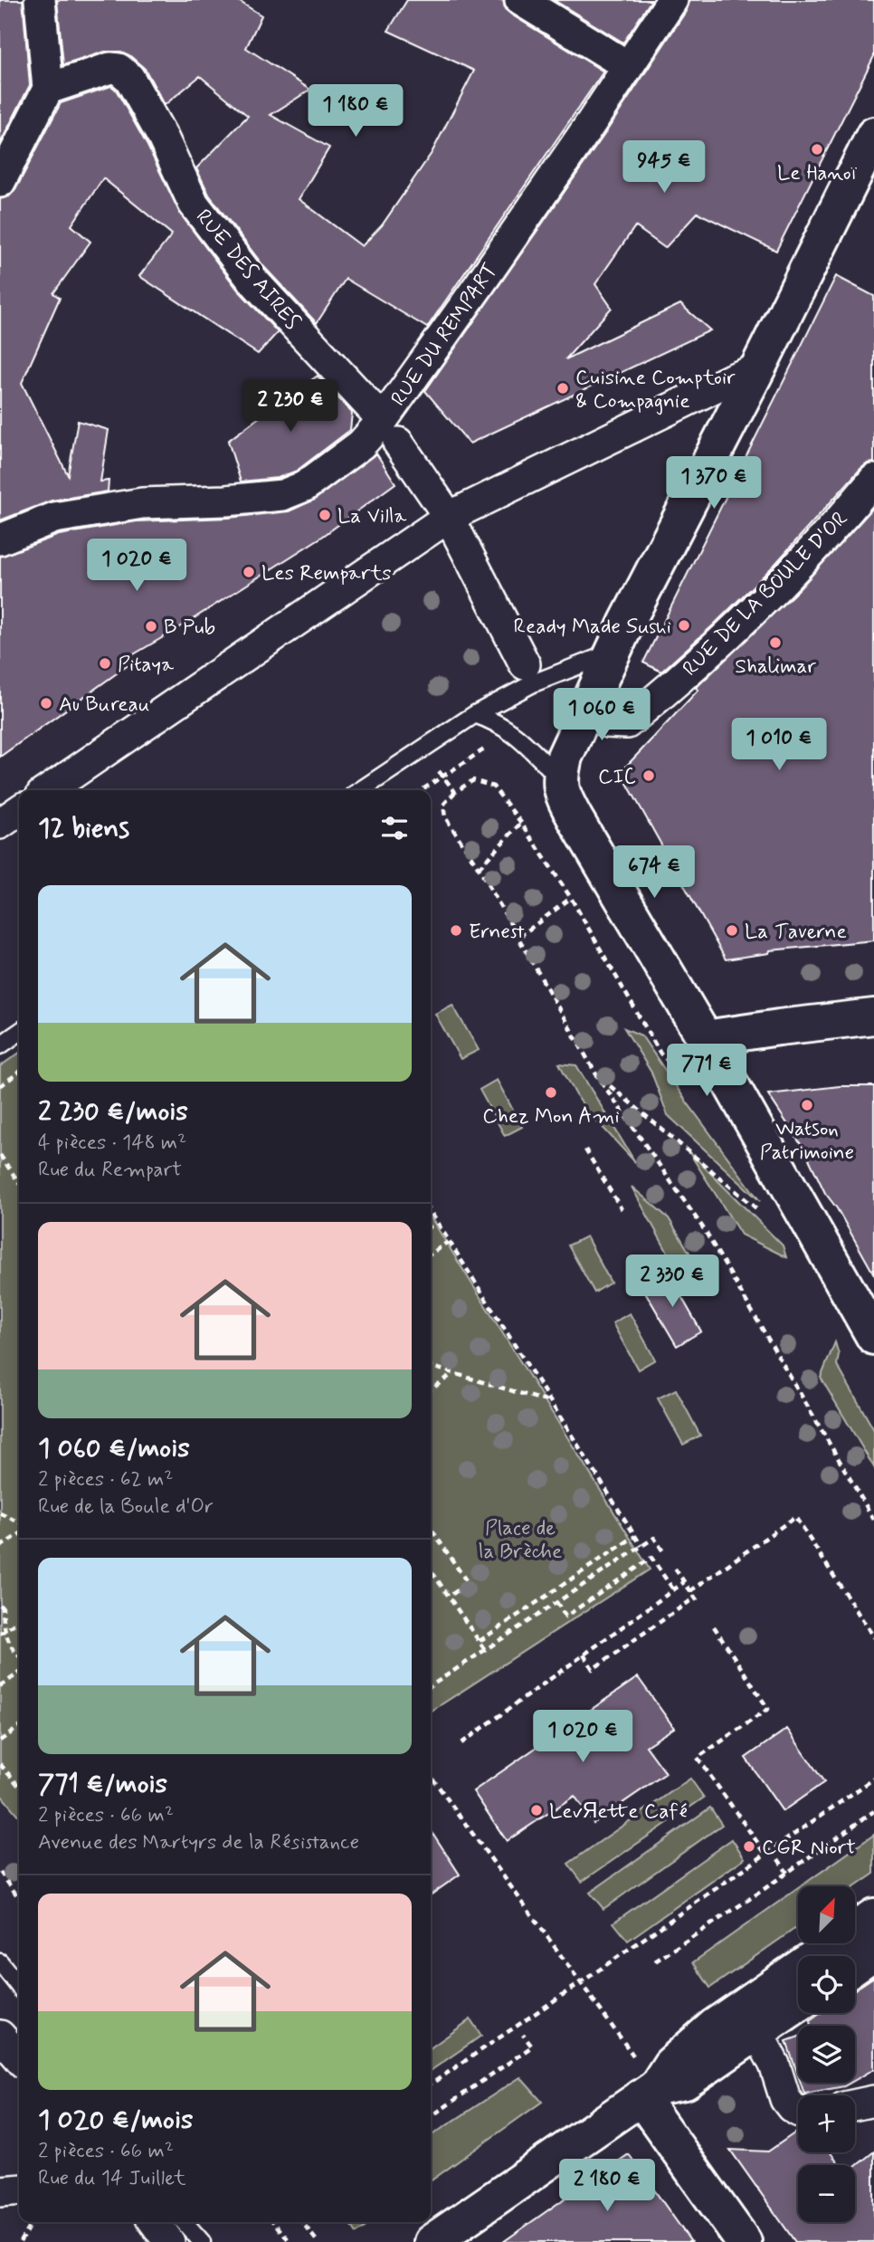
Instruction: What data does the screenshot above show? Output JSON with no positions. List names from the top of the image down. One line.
{"streets":{"street":["RUE DES AIRES","RUE DU REMPART","RUE DE LA BOULE D'OR"]},"crossings":[["RUE DES AIRES","RUE DU REMPART"]],"parks":["Place de la Brèche"],"places":["Le Hanoï","Cuisine Comptoir & Compagnie","La Villa","Les Remparts","Ready Made Sushi","B Pub","Shalimar","Pitaya","Au Bureau","CIC","Ernest","La Taverne","Chez Mon Ami","Watson Patrimoine","LevЯette Café","CGR Niort"],"north":"top right","page":{"price":["1 180 €","945 €","2 230 €","1 370 €","1 020 €","1 060 €","1 010 €","674 €","771 €","2 330 €","1 020 €","2 180 €"],"heading":"12 biens","list":[{"name":"2 230 €/mois","note":"4 pièces · 148 m² · Rue du Rempart"},{"name":"1 060 €/mois","note":"2 pièces · 62 m² · Rue de la Boule d'Or"},{"name":"771 €/mois","note":"2 pièces · 66 m² · Avenue des Martyrs de la Résistance"},{"name":"1 020 €/mois","note":"2 pièces · 66 m² · Rue du 14 Juillet"}],"map_buttons":["+","−"]}}
